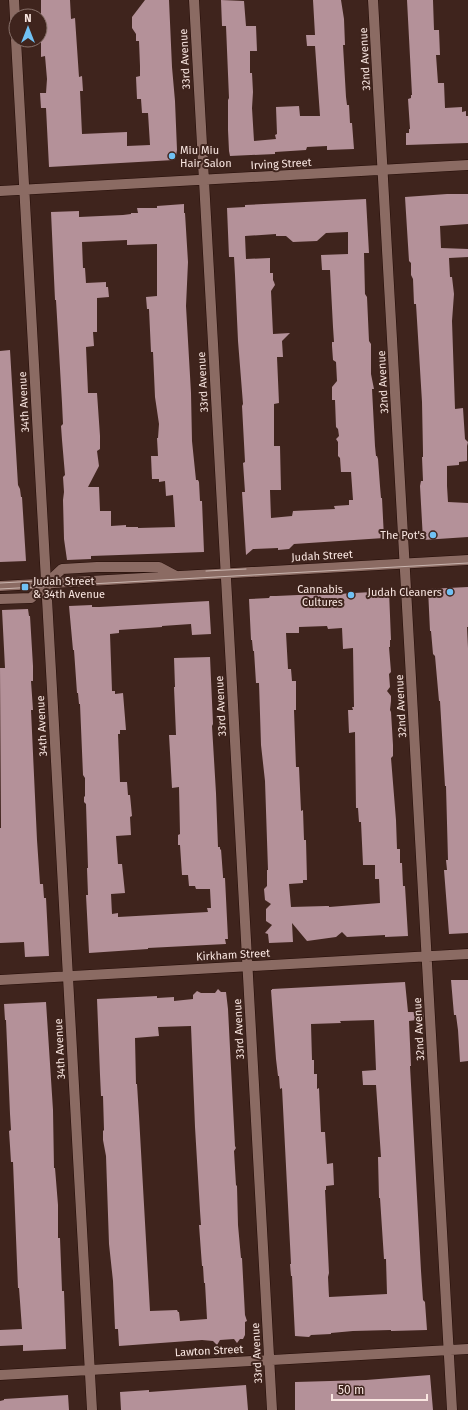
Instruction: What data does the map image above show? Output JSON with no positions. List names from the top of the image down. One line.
{"streets":{"street":["33rd Avenue","32nd Avenue","Irving Street","34th Avenue","Judah Street","Kirkham Street","Lawton Street"]},"crossings":[["33rd Avenue","Irving Street"],["33rd Avenue","Judah Street"],["33rd Avenue","Kirkham Street"],["33rd Avenue","Lawton Street"],["32nd Avenue","Irving Street"],["32nd Avenue","Judah Street"],["32nd Avenue","Kirkham Street"],["32nd Avenue","Lawton Street"],["Irving Street","34th Avenue"],["34th Avenue","Judah Street"],["34th Avenue","Kirkham Street"],["34th Avenue","Lawton Street"]],"places":{"other":["Miu Miu Hair Salon","The Pot's","Judah Cleaners","Cannabis Cultures"],"transit":["Judah Street & 34th Avenue"]},"scale_bar":"50 m","north":"top"}
